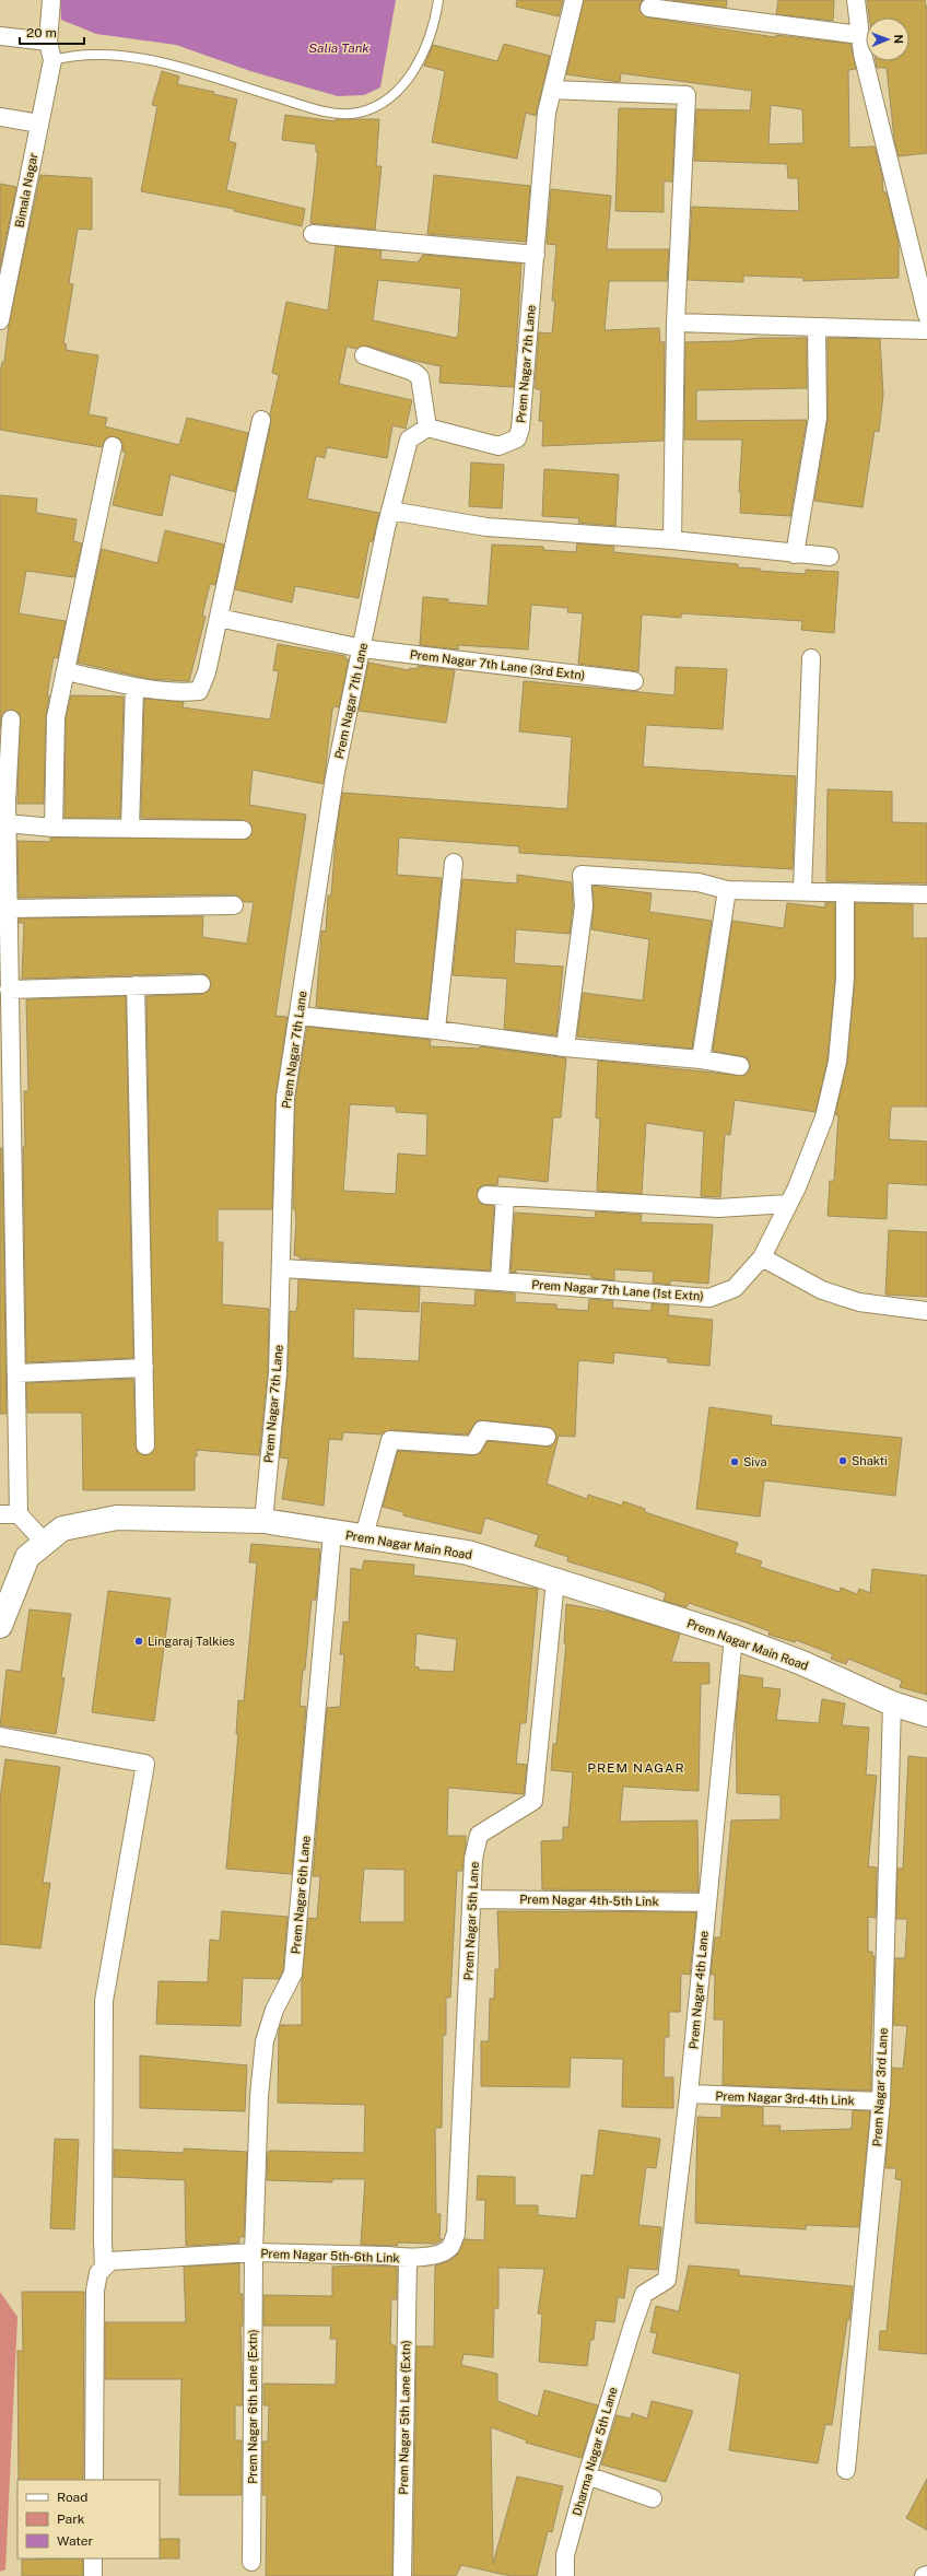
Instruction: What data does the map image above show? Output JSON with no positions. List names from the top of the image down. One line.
{"streets":{"street":["Bimala Nagar","Prem Nagar 7th Lane","Prem Nagar 7th Lane (3rd Extn)","Prem Nagar 7th Lane (1st Extn)","Prem Nagar Main Road","Prem Nagar 6th Lane","Prem Nagar 4th-5th Link","Prem Nagar 5th Lane","Prem Nagar 4th Lane","Prem Nagar 3rd Lane","Prem Nagar 3rd-4th Link","Prem Nagar 5th-6th Link","Prem Nagar 6th Lane (Extn)","Prem Nagar 5th Lane (Extn)","Dharma Nagar 5th Lane"]},"crossings":[["Prem Nagar 7th Lane","Prem Nagar 7th Lane (3rd Extn)"],["Prem Nagar 7th Lane","Prem Nagar 7th Lane (1st Extn)"],["Prem Nagar 7th Lane","Prem Nagar Main Road"],["Prem Nagar Main Road","Prem Nagar 6th Lane"],["Prem Nagar Main Road","Prem Nagar 5th Lane"],["Prem Nagar Main Road","Prem Nagar 4th Lane"],["Prem Nagar Main Road","Prem Nagar 3rd Lane"],["Prem Nagar 6th Lane","Prem Nagar 5th-6th Link"],["Prem Nagar 6th Lane","Prem Nagar 6th Lane (Extn)"],["Prem Nagar 4th-5th Link","Prem Nagar 5th Lane"],["Prem Nagar 4th-5th Link","Prem Nagar 4th Lane"],["Prem Nagar 5th Lane","Prem Nagar 5th-6th Link"],["Prem Nagar 5th Lane","Prem Nagar 5th Lane (Extn)"],["Prem Nagar 4th Lane","Prem Nagar 3rd-4th Link"],["Prem Nagar 4th Lane","Dharma Nagar 5th Lane"],["Prem Nagar 3rd Lane","Prem Nagar 3rd-4th Link"],["Prem Nagar 5th-6th Link","Prem Nagar 6th Lane (Extn)"],["Prem Nagar 5th-6th Link","Prem Nagar 5th Lane (Extn)"]],"districts":["PREM NAGAR"],"water":["Salia Tank"],"places":["Shakti","Siva","Lingaraj Talkies"],"legend":["Road","Park","Water"],"scale_bar":"20 m","north":"right"}
